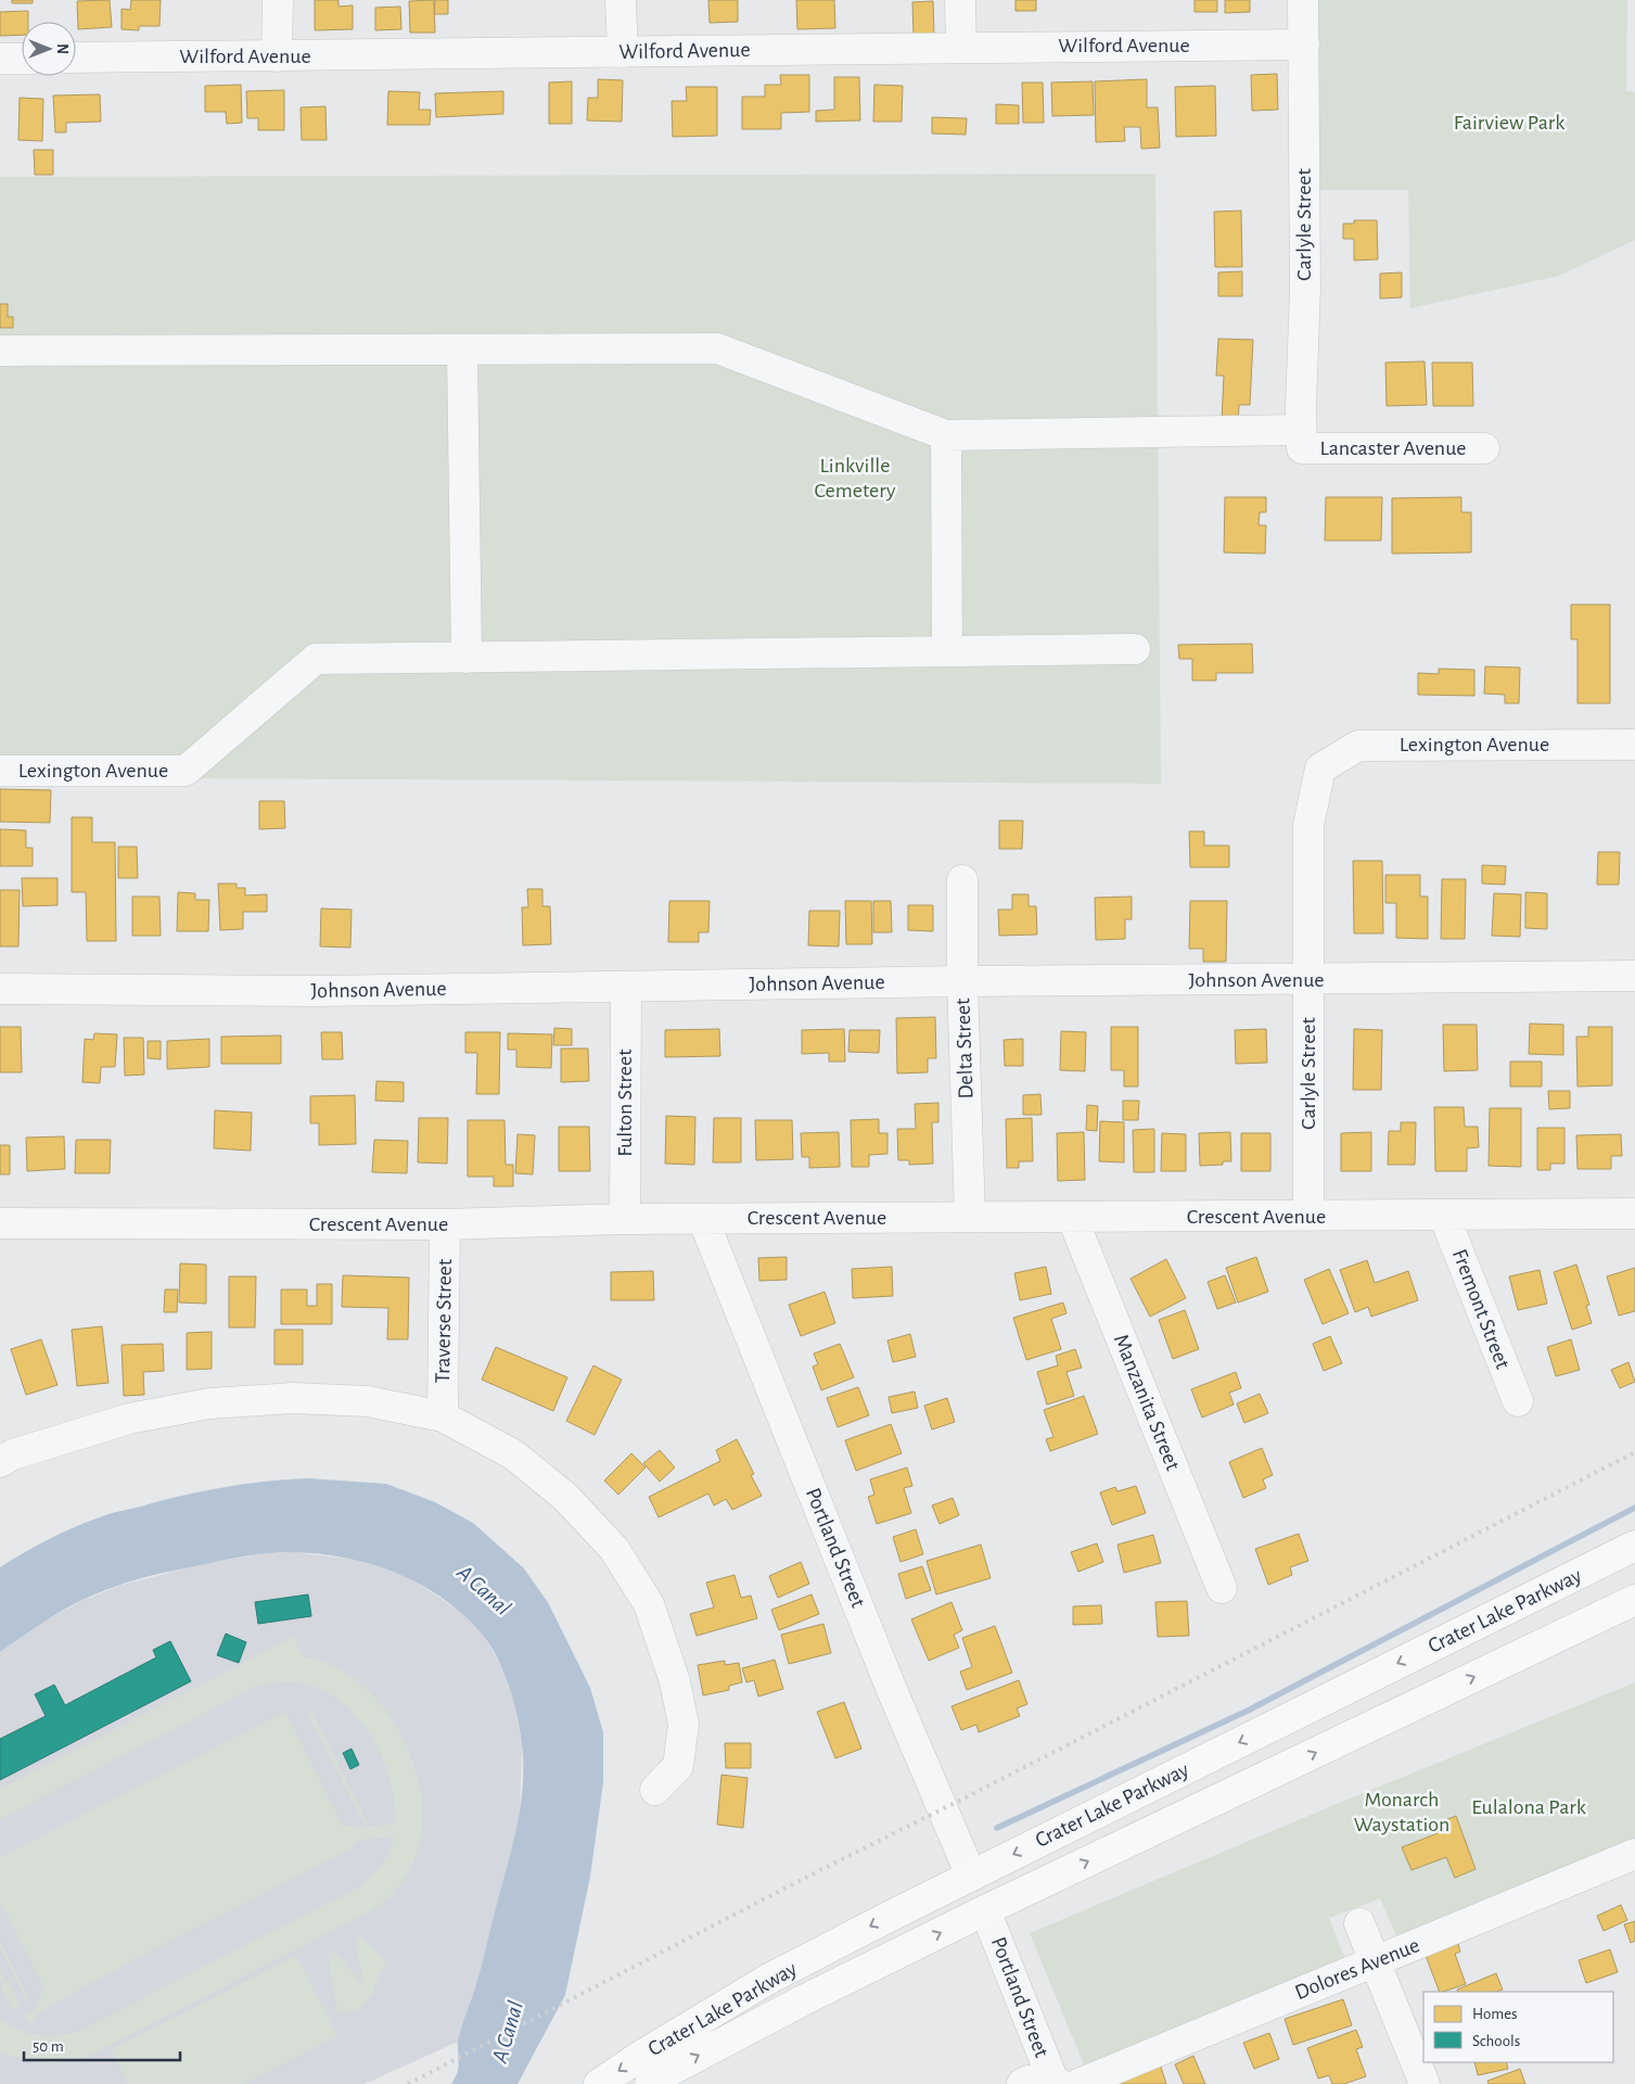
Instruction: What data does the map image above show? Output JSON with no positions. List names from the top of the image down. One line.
{"streets":{"main road":["Crater Lake Parkway"],"street":["Wilford Avenue","Carlyle Street","Lancaster Avenue","Lexington Avenue","Johnson Avenue","Delta Street","Fulton Street","Crescent Avenue","Fremont Street","Traverse Street","Manzanita Street","Portland Street","Dolores Avenue"]},"crossings":[["Wilford Avenue","Carlyle Street"],["Carlyle Street","Lancaster Avenue"],["Carlyle Street","Lexington Avenue"],["Carlyle Street","Johnson Avenue"],["Carlyle Street","Crescent Avenue"],["Johnson Avenue","Delta Street"],["Johnson Avenue","Fulton Street"],["Delta Street","Crescent Avenue"],["Fulton Street","Crescent Avenue"],["Crescent Avenue","Fremont Street"],["Crescent Avenue","Traverse Street"],["Crescent Avenue","Manzanita Street"],["Crescent Avenue","Portland Street"],["Portland Street","Crater Lake Parkway"]],"water":["A Canal"],"parks":["Fairview Park","Linkville Cemetery","Monarch Waystation","Eulalona Park"],"legend":["Homes","Schools"],"scale_bar":"50 m","north":"right"}
